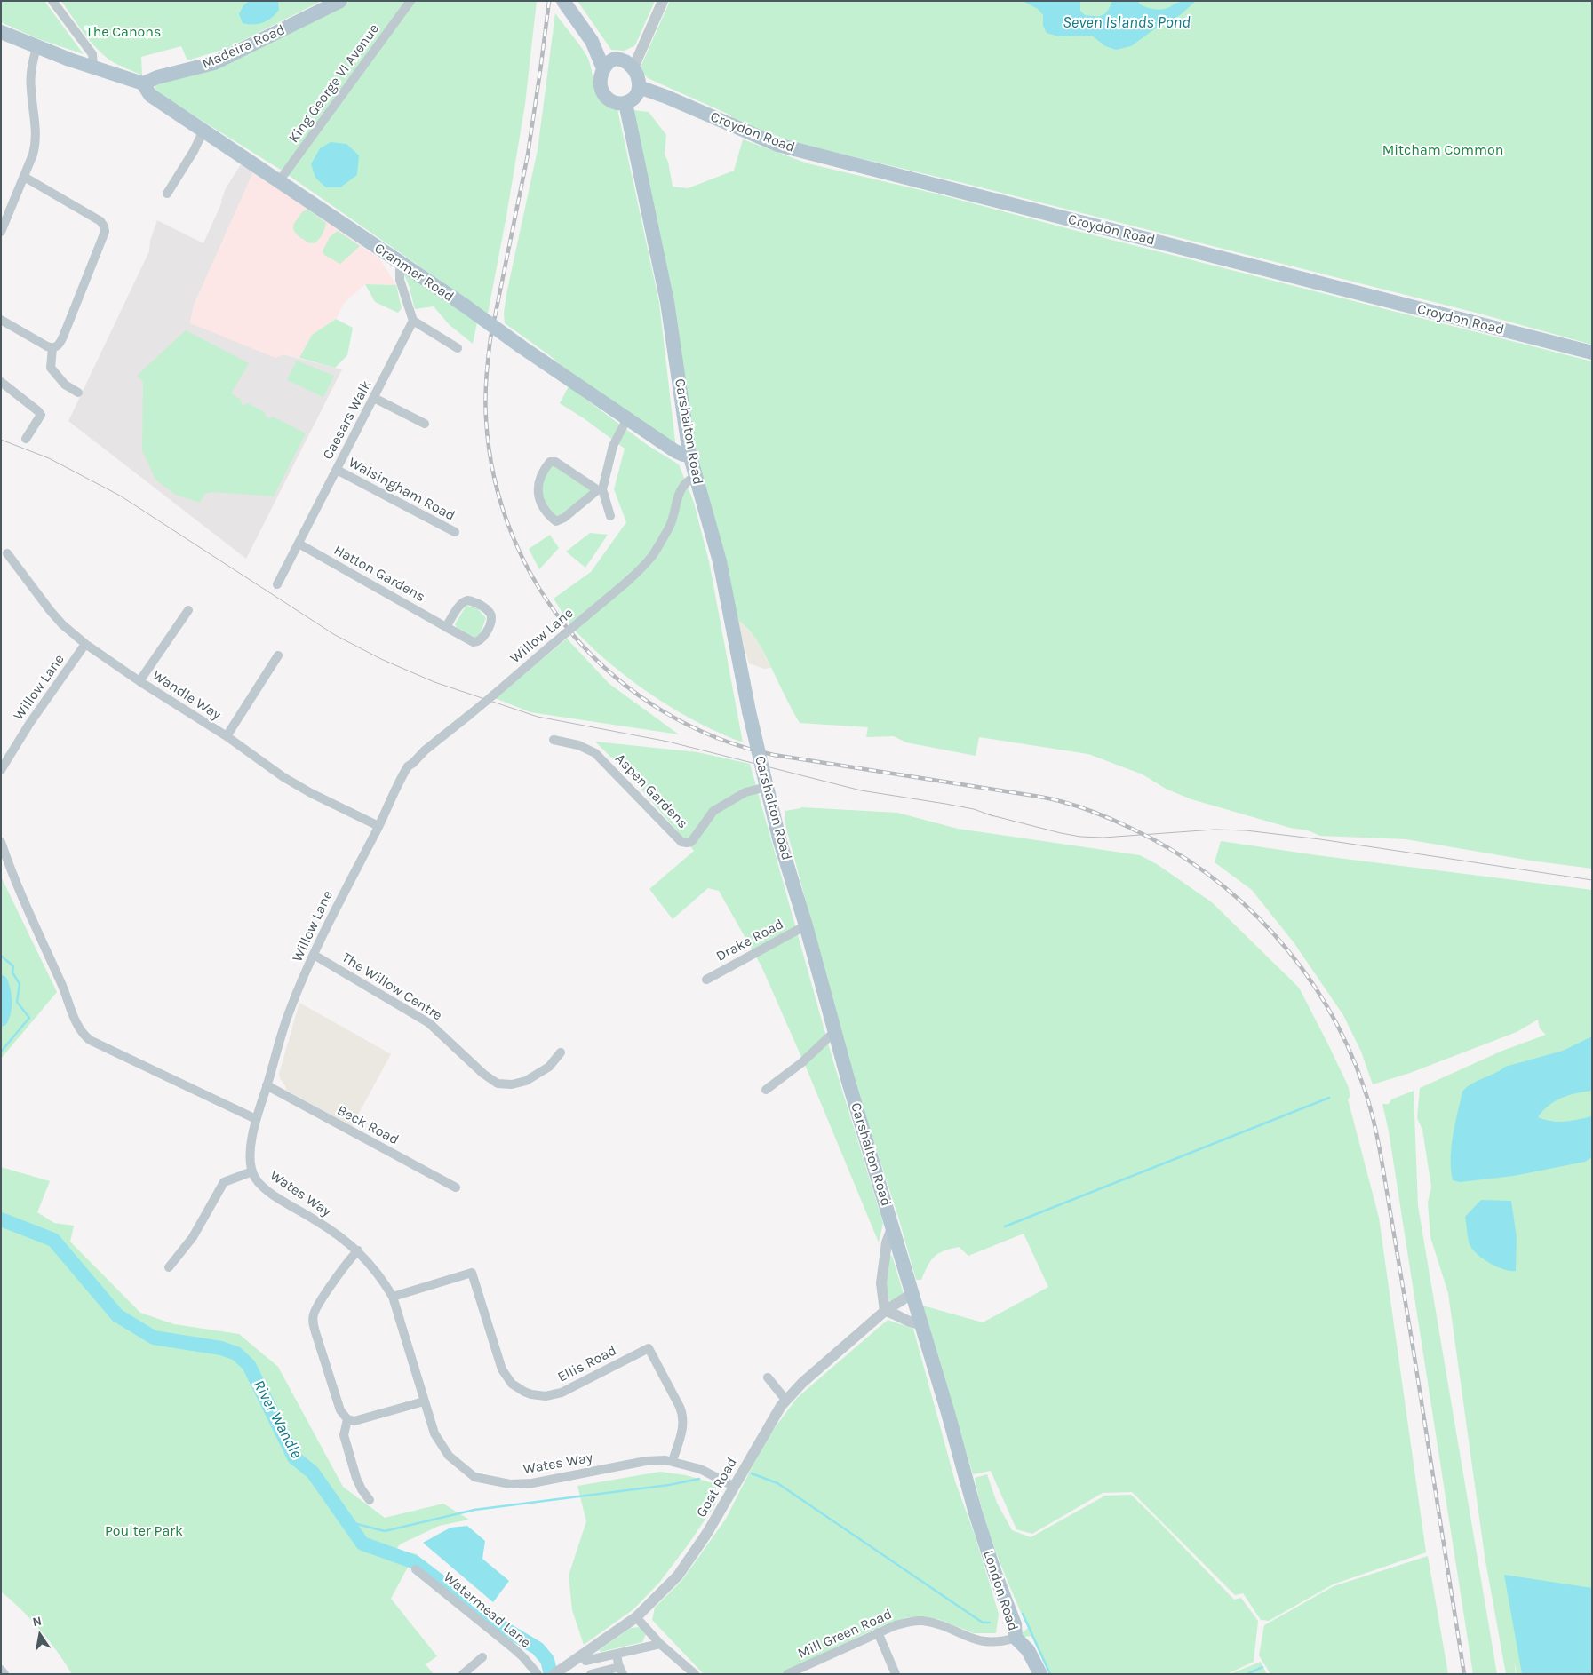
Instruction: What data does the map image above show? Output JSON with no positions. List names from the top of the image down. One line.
{"streets":{"main road":["Madeira Road","Croydon Road","Cranmer Road","Carshalton Road","London Road"],"street":["King George VI Avenue","Caesars Walk","Walsingham Road","Hatton Gardens","Willow Lane","Wandle Way","Aspen Gardens","Drake Road","The Willow Centre","Beck Road","Wates Way","Ellis Road","Goat Road","Watermead Lane","Mill Green Road"]},"crossings":[["Madeira Road","Cranmer Road"],["King George VI Avenue","Cranmer Road"],["Croydon Road","Carshalton Road"],["Cranmer Road","Carshalton Road"],["Caesars Walk","Walsingham Road"],["Caesars Walk","Hatton Gardens"],["Carshalton Road","Willow Lane"],["Carshalton Road","Aspen Gardens"],["Carshalton Road","Drake Road"],["Carshalton Road","Goat Road"],["Carshalton Road","London Road"],["Willow Lane","Wandle Way"],["Willow Lane","The Willow Centre"],["Willow Lane","Beck Road"],["Willow Lane","Wates Way"],["Wates Way","Ellis Road"],["Wates Way","Goat Road"],["London Road","Mill Green Road"]],"water":["Seven Islands Pond","River Wandle"],"parks":["The Canons","Mitcham Common","Poulter Park"],"north":"top"}
